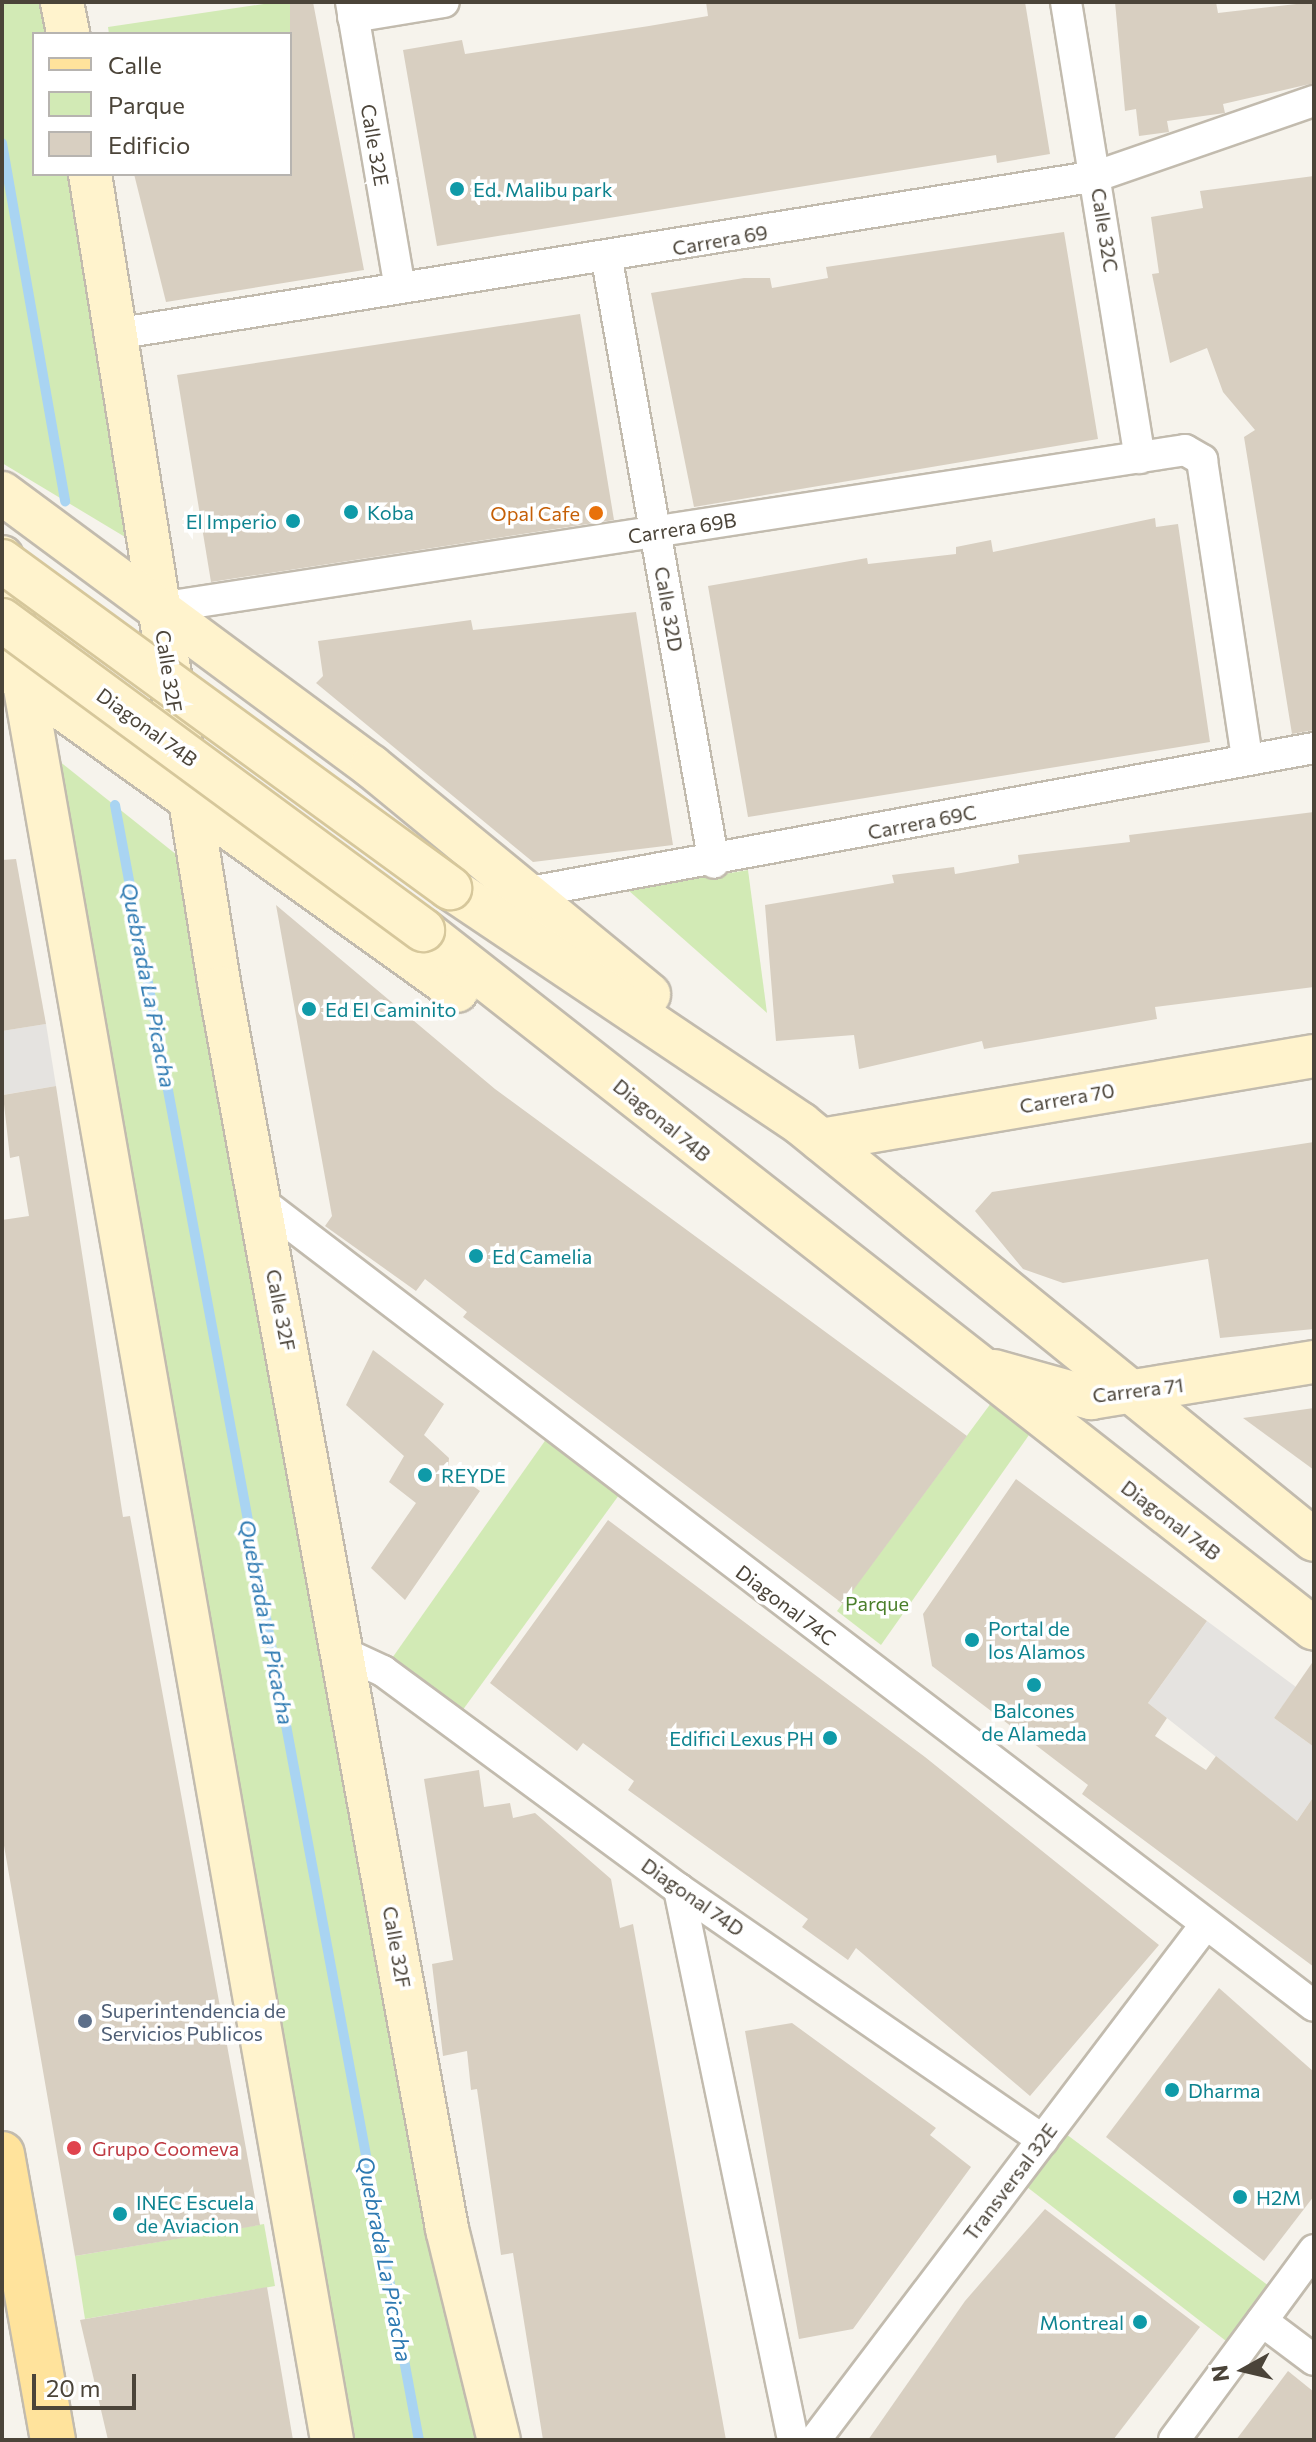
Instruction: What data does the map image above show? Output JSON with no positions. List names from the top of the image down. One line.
{"streets":{"main road":["Calle 32F","Diagonal 74B","Carrera 70","Carrera 71"],"street":["Calle 32E","Calle 32C","Carrera 69","Carrera 69B","Calle 32D","Carrera 69C","Diagonal 74C","Diagonal 74D","Transversal 32E"]},"crossings":[["Calle 32E","Carrera 69"],["Calle 32C","Carrera 69"],["Calle 32C","Carrera 69B"],["Carrera 69","Calle 32D"],["Carrera 69","Calle 32F"],["Carrera 69B","Calle 32D"],["Carrera 69B","Calle 32F"],["Carrera 69B","Carrera 69C"],["Calle 32D","Carrera 69C"],["Calle 32F","Diagonal 74C"],["Calle 32F","Diagonal 74D"],["Diagonal 74B","Carrera 71"],["Diagonal 74C","Transversal 32E"],["Diagonal 74D","Transversal 32E"]],"water":["Quebrada La Picacha"],"parks":["Parque"],"places":["Ed. Malibu park","Koba","Opal Cafe","El Imperio","Ed El Caminito","Ed Camelia","REYDE","Portal de los Alamos","Balcones de Alameda","Edifici Lexus PH","Superintendencia de Servicios Publicos","Dharma","Grupo Coomeva","H2M","INEC Escuela de Aviacion","Montreal"],"legend":["Calle","Parque","Edificio"],"scale_bar":"20 m","north":"left"}
